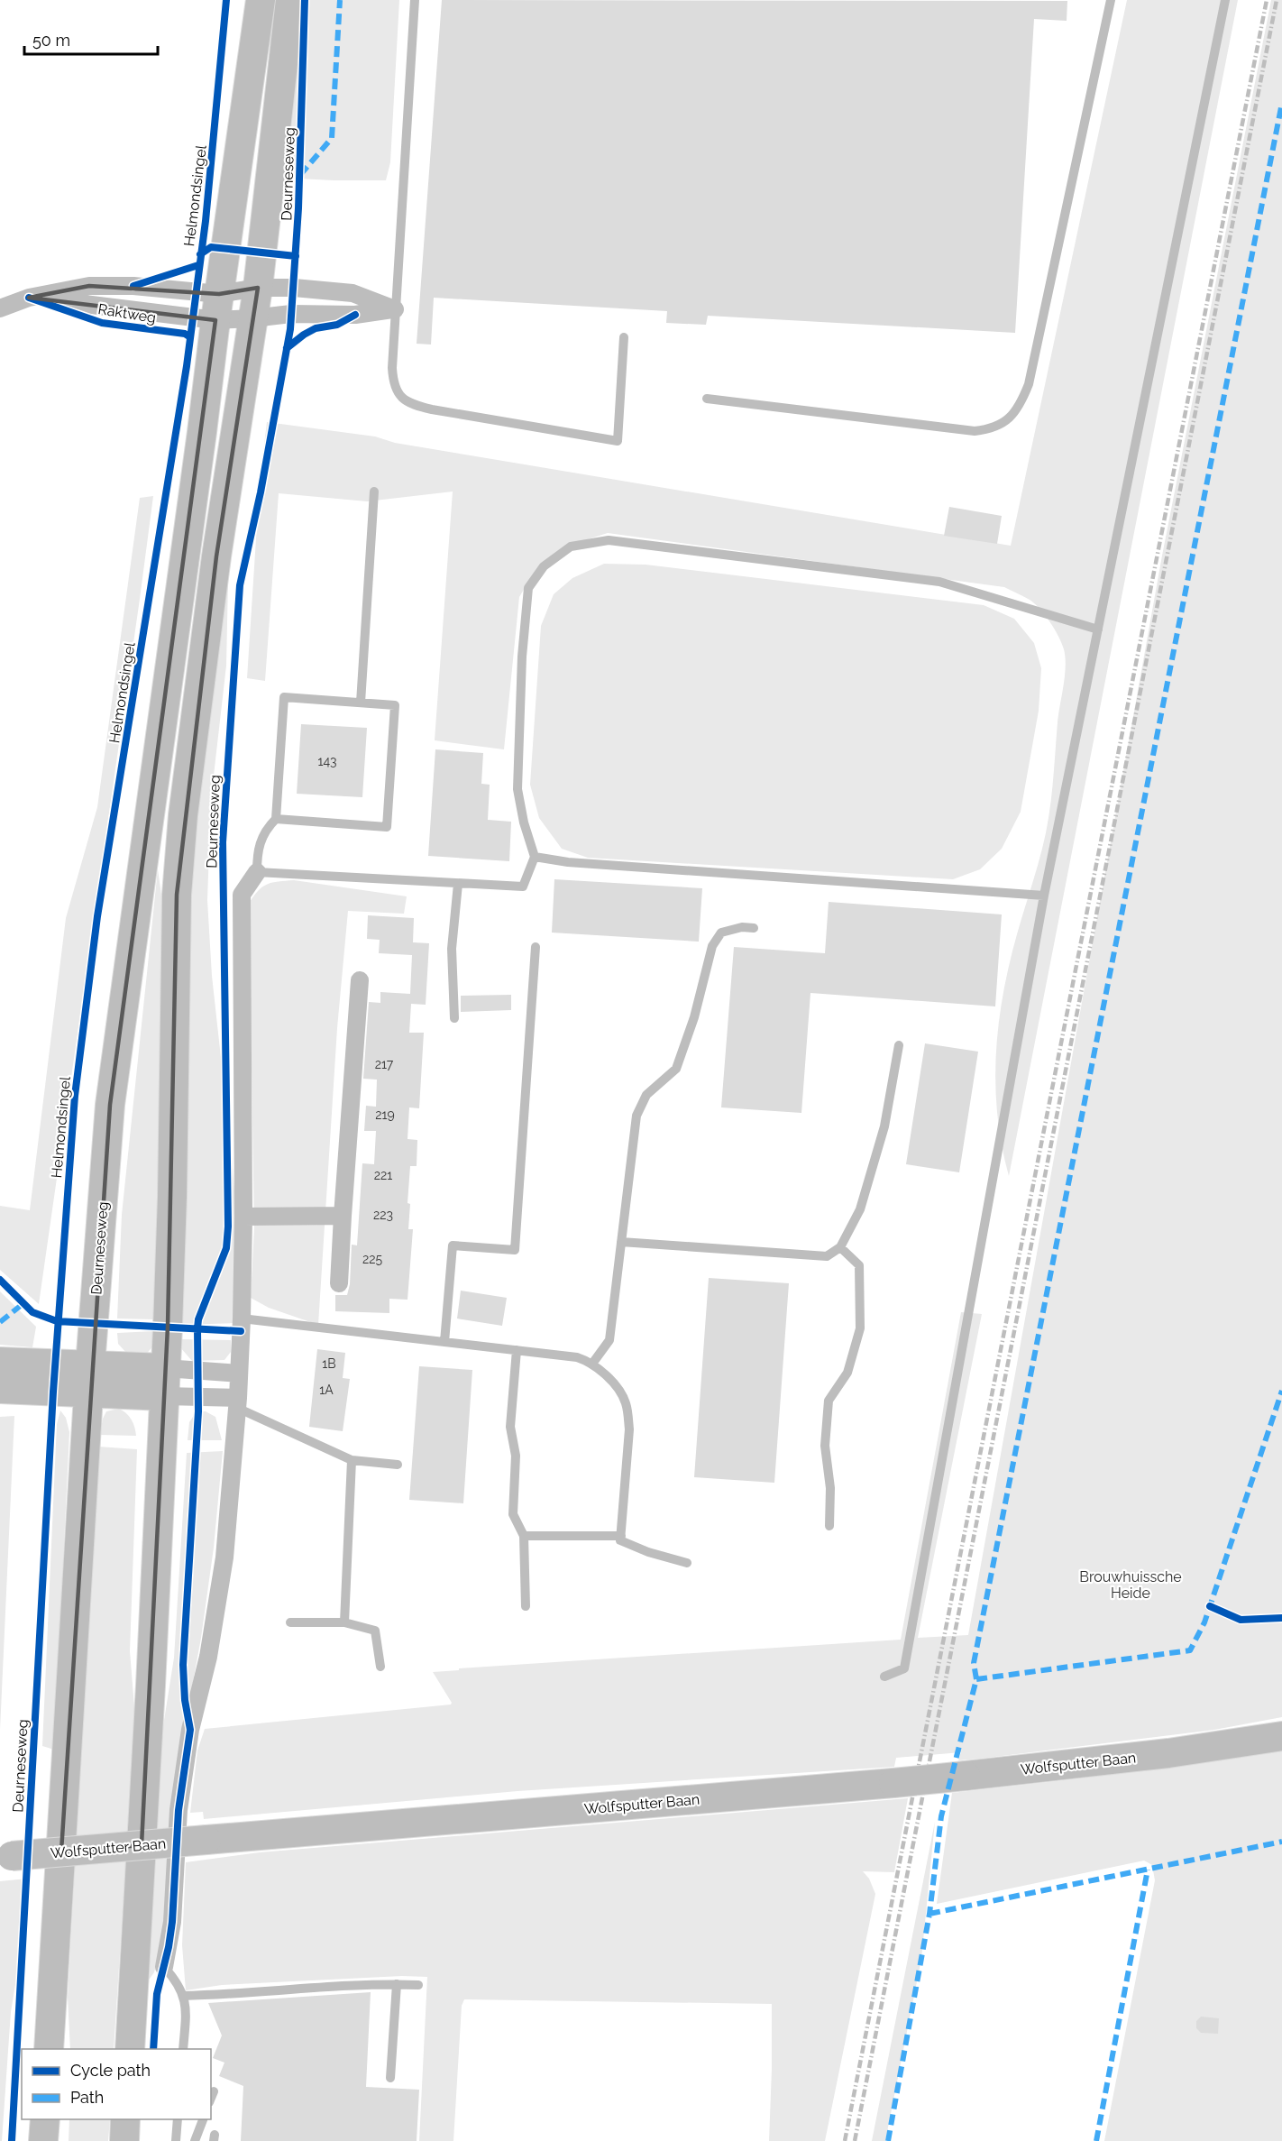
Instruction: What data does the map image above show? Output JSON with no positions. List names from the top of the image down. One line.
{"streets":{"main road":["Deurneseweg","Wolfsputter Baan"],"street":["Raktweg"],"cycle path":["Helmondsingel"]},"crossings":[["Deurneseweg","Raktweg"]],"parks":["Brouwhuissche Heide"],"house_numbers":["143","217","219","221","223","225","1B","1A"],"legend":["Cycle path","Path"],"scale_bar":"50 m"}
